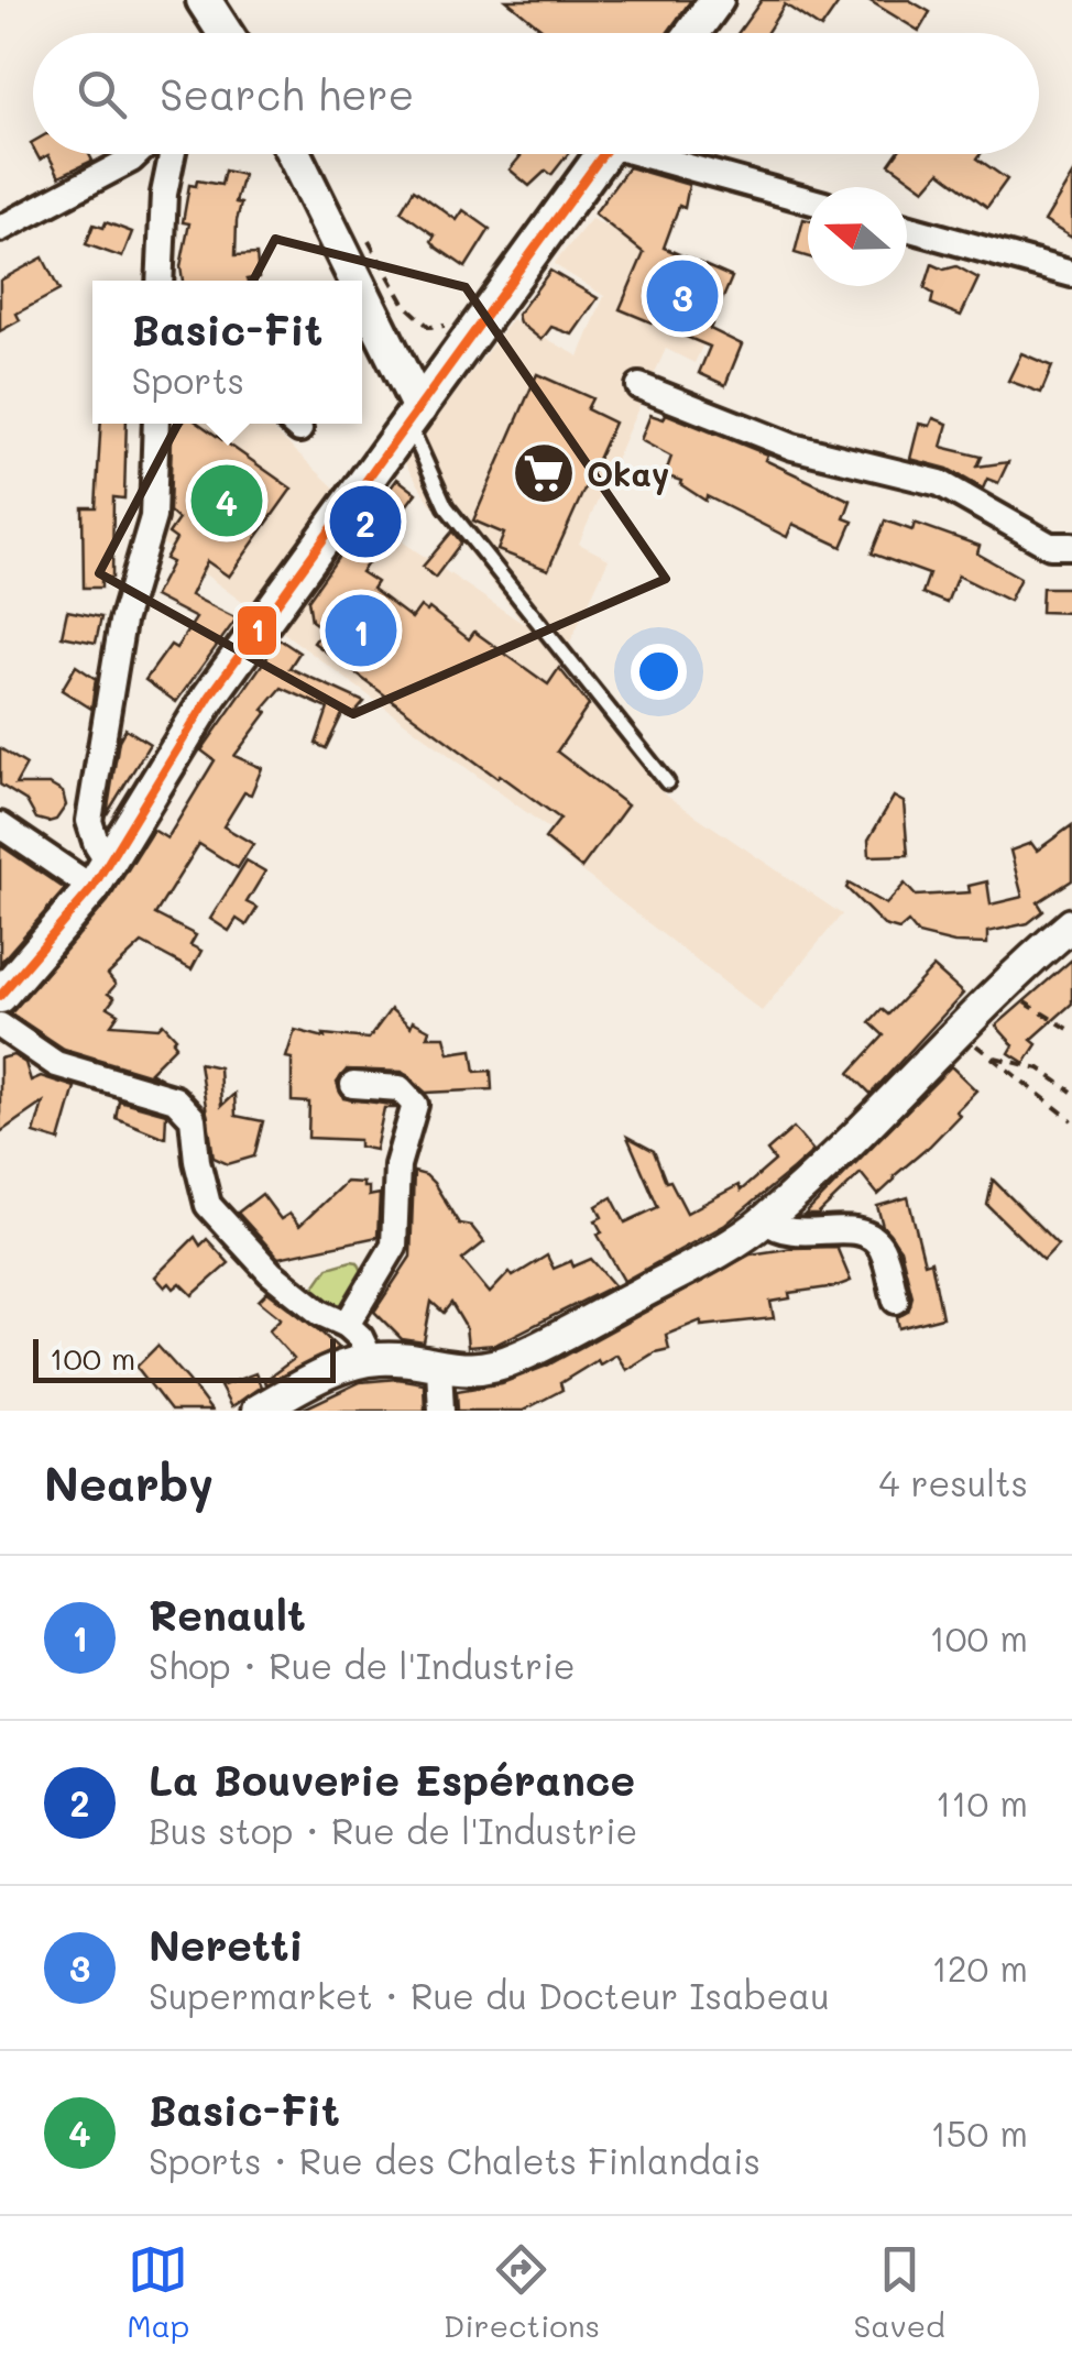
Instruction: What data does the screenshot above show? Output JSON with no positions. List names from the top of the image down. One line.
{"places":{"supermarket":["Okay"]},"lines":["transit line 1"],"scale_bar":"100 m","north":"left","page":{"search":"Search here","pins":["3","4","2","1"],"popup":["Basic-Fit","Sports"],"scale":"100 m","heading":["Nearby","4 results"],"list":[{"mark":"1","name":"Renault","note":"Shop · Rue de l'Industrie","value":"100 m"},{"mark":"2","name":"La Bouverie Espérance","note":"Bus stop · Rue de l'Industrie","value":"110 m"},{"mark":"3","name":"Neretti","note":"Supermarket · Rue du Docteur Isabeau","value":"120 m"},{"mark":"4","name":"Basic-Fit","note":"Sports · Rue des Chalets Finlandais","value":"150 m"}],"nav":["Map","Directions","Saved"]}}
